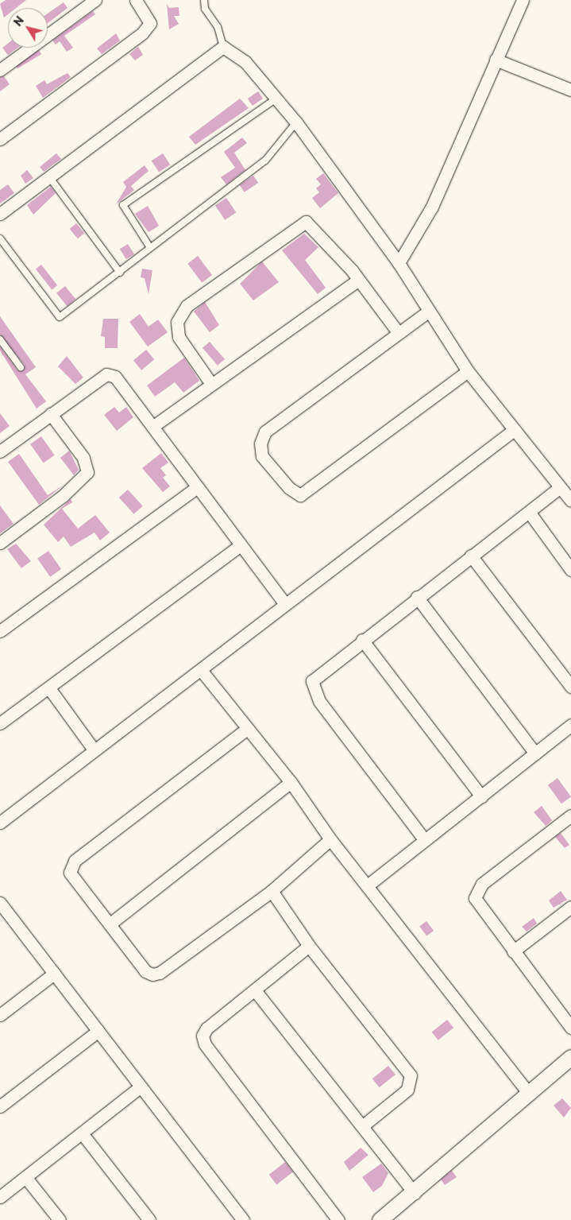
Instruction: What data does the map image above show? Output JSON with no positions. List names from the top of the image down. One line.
{"north":"top left"}
